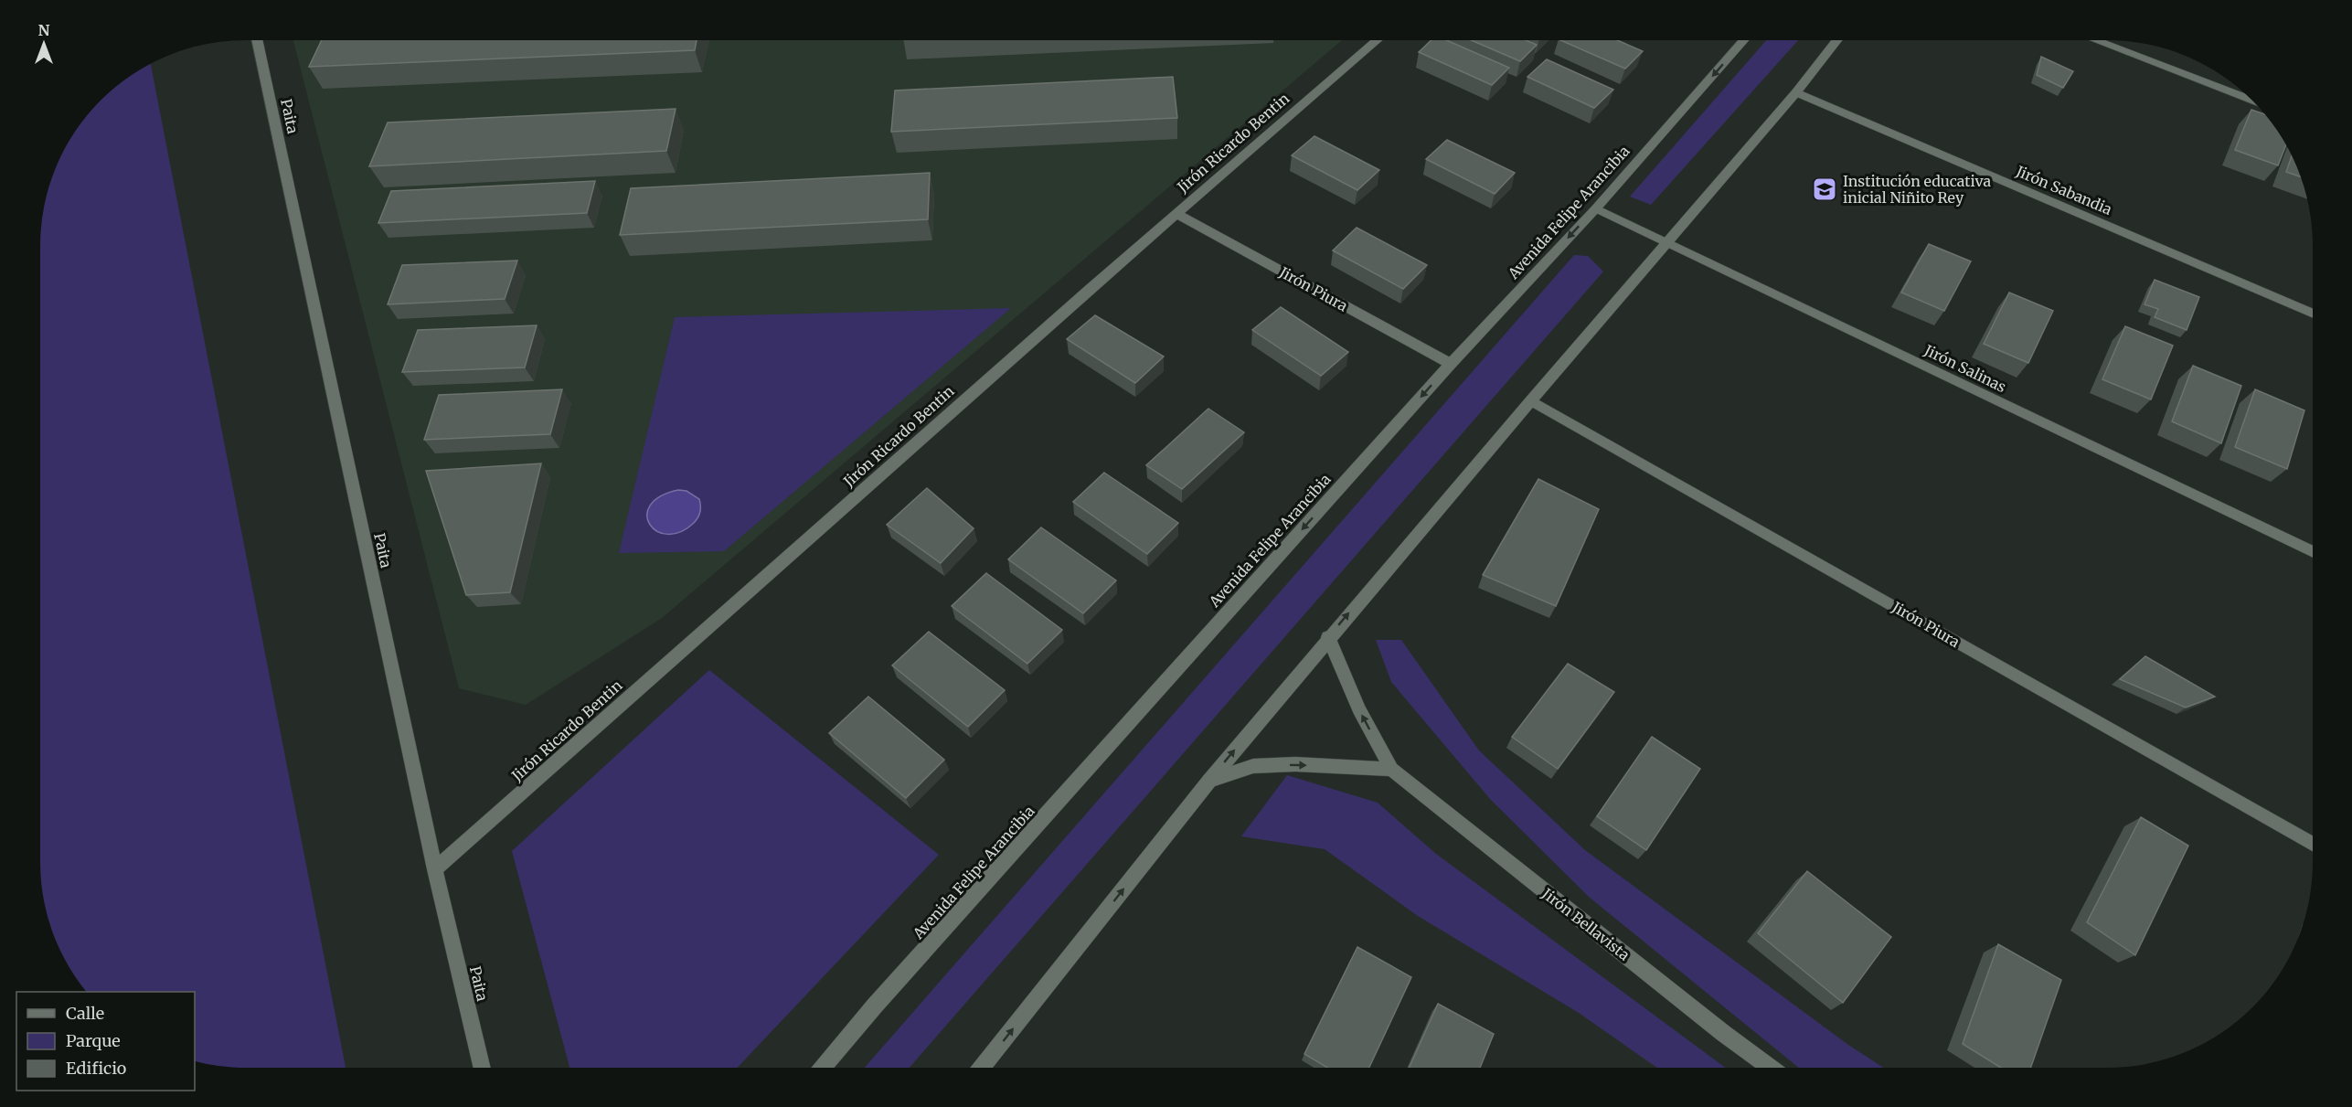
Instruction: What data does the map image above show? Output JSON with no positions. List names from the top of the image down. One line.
{"streets":{"street":["Paita","Jirón Ricardo Bentin","Jirón Sabandia","Avenida Felipe Arancibia","Jirón Piura","Jirón Salinas","Jirón Bellavista"]},"crossings":[["Paita","Jirón Ricardo Bentin"],["Jirón Ricardo Bentin","Jirón Piura"],["Avenida Felipe Arancibia","Jirón Piura"],["Avenida Felipe Arancibia","Jirón Salinas"]],"places":{"school or university":["Institución educativa inicial Niñito Rey"]},"legend":["Calle","Parque","Edificio"],"north":"top"}
